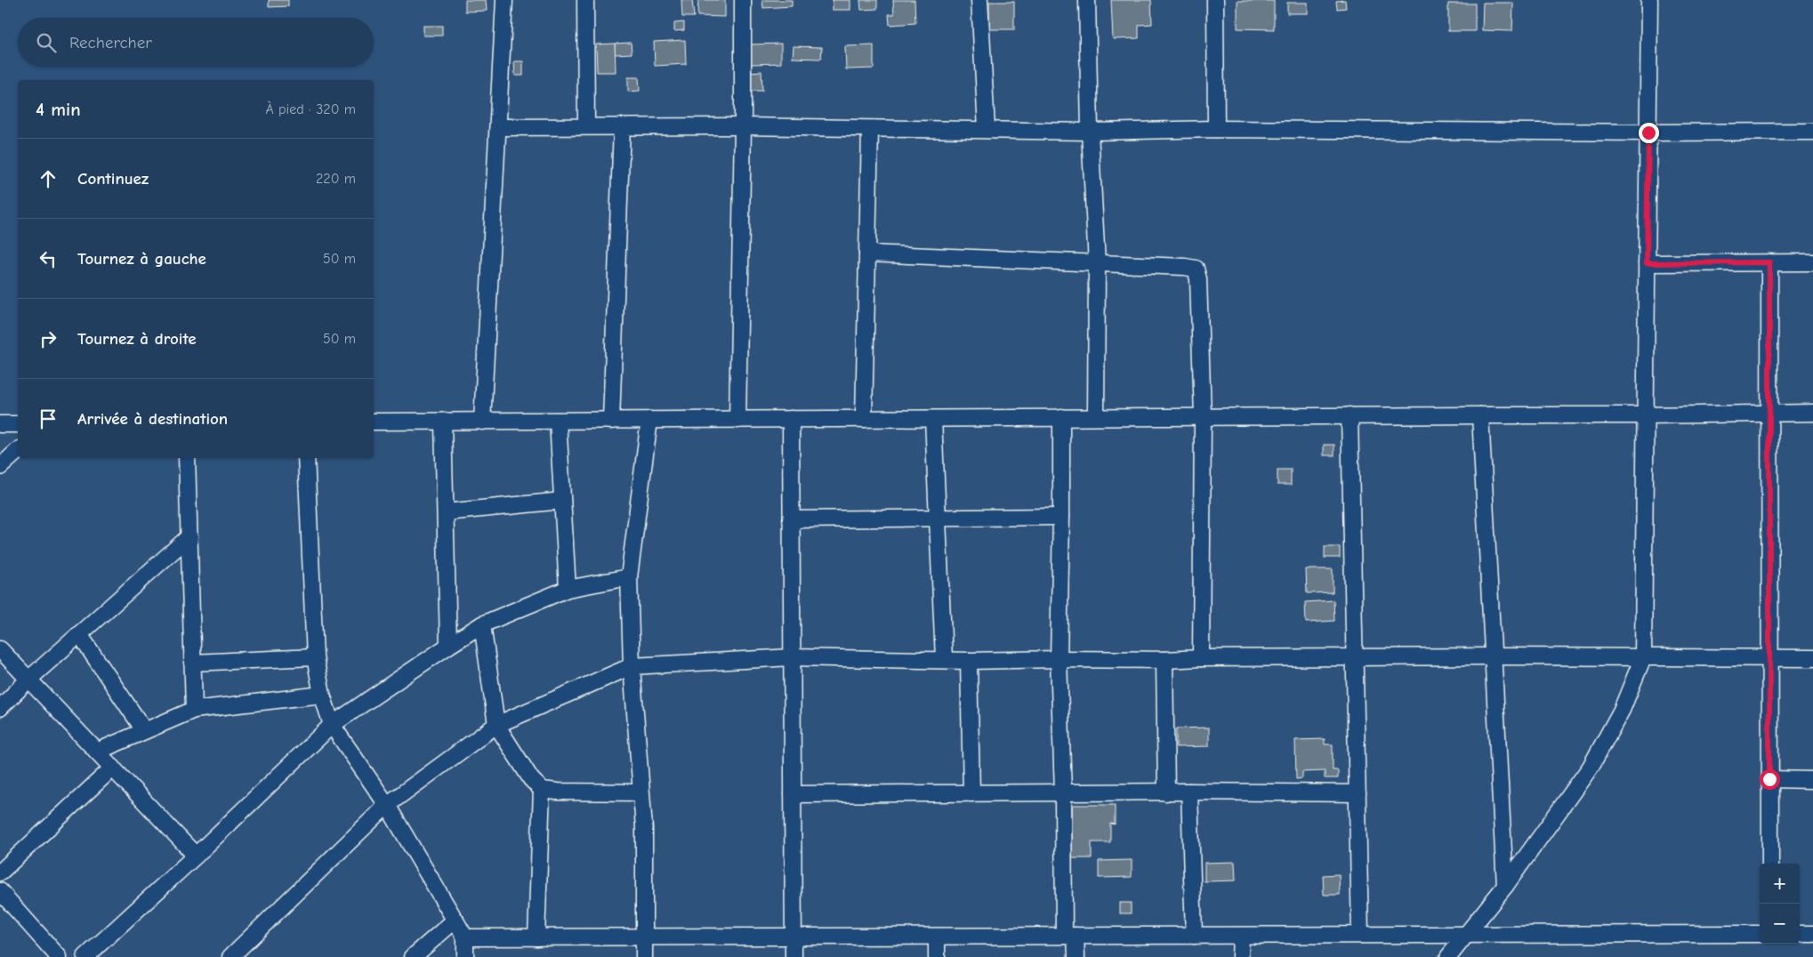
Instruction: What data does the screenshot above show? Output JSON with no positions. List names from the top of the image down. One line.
{"page":{"search":"Rechercher","heading":["4 min","À pied · 320 m"],"list":[["Continuez","220 m"],["Tournez à gauche","50 m"],["Tournez à droite","50 m"],"Arrivée à destination"],"map_buttons":["+","−"]}}
